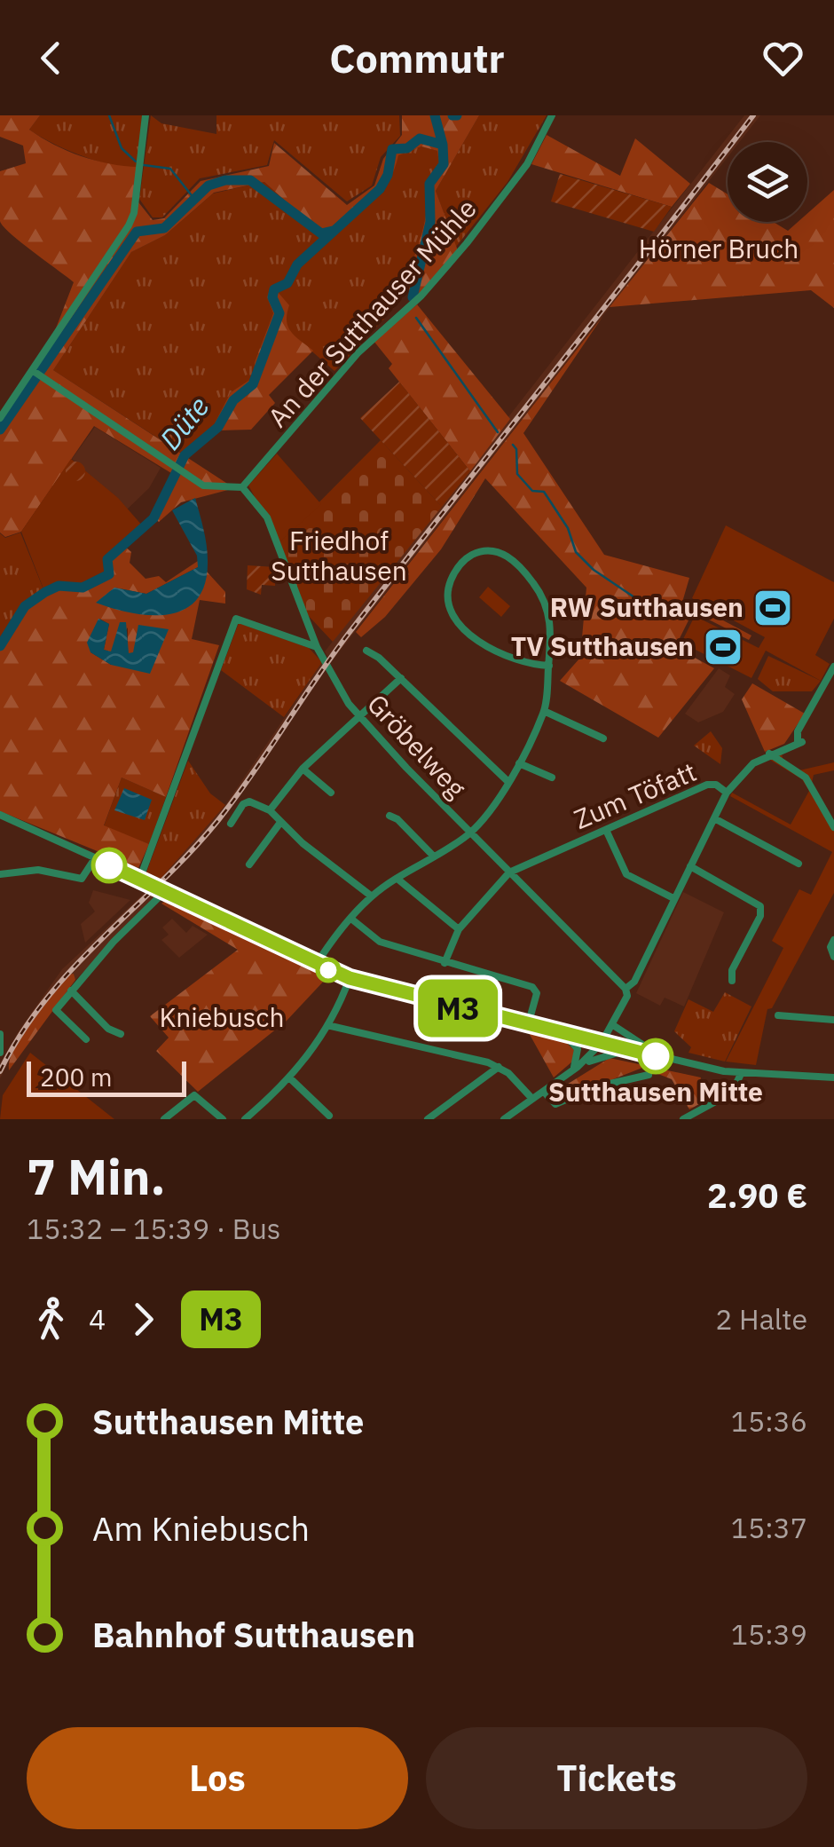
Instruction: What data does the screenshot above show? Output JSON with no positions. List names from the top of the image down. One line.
{"streets":{"street":["An der Sutthauser Mühle","Gröbelweg","Zum Töfatt"]},"crossings":[["An der Sutthauser Mühle","Gröbelweg"],["Gröbelweg","Zum Töfatt"]],"water":["Düte"],"parks":["Hörner Bruch","Friedhof Sutthausen","Kniebusch"],"places":{"sports":["RW Sutthausen","TV Sutthausen"],"other":["Sutthausen Mitte"]},"lines":["bus line M3"],"scale_bar":"200 m","page":{"header":"Commutr","on_map":"M3","scale":"200 m","heading":["7 Min.","15:32 – 15:39 · Bus","2.90 €"],"legs":["4","M3","2 Halte"],"list":[{"name":"Sutthausen Mitte","value":"15:36"},{"name":"Am Kniebusch","value":"15:37"},{"name":"Bahnhof Sutthausen","value":"15:39"}],"buttons":["Los","Tickets"]}}
